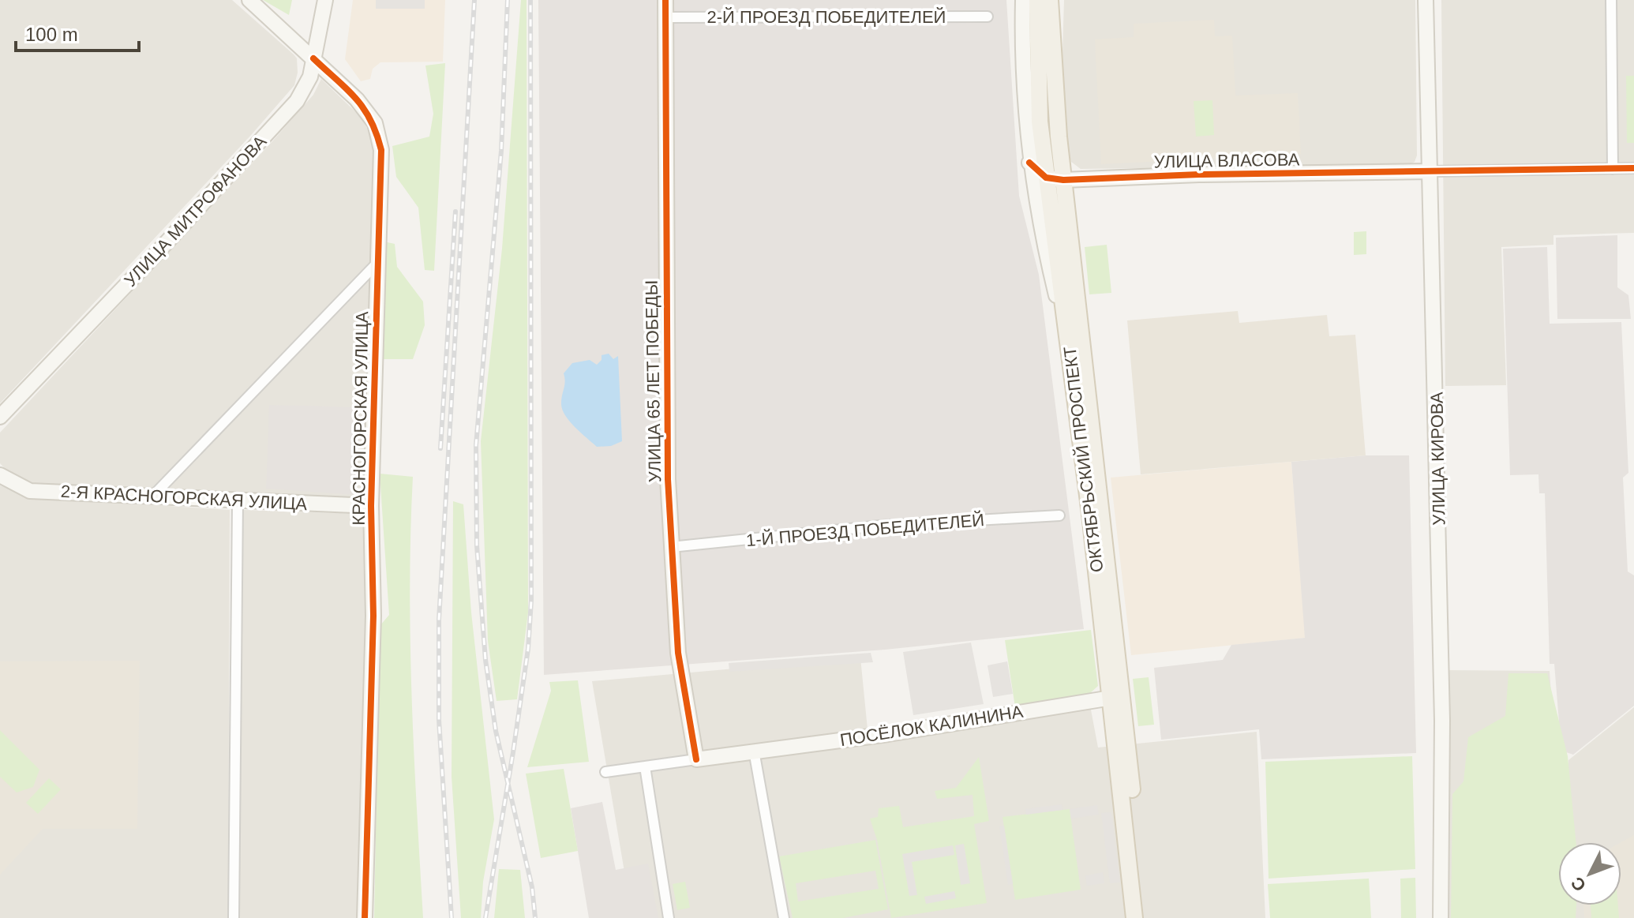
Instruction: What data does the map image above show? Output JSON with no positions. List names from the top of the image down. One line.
{"streets":{"main road":["ОКТЯБРЬСКИЙ ПРОСПЕКТ"],"street":["2-Й ПРОЕЗД ПОБЕДИТЕЛЕЙ","УЛИЦА ВЛАСОВА","УЛИЦА МИТРОФАНОВА","УЛИЦА 65 ЛЕТ ПОБЕДЫ","КРАСНОГОРСКАЯ УЛИЦА","УЛИЦА КИРОВА","2-Я КРАСНОГОРСКАЯ УЛИЦА","1-Й ПРОЕЗД ПОБЕДИТЕЛЕЙ","ПОСЁЛОК КАЛИНИНА"]},"crossings":[["2-Й ПРОЕЗД ПОБЕДИТЕЛЕЙ","УЛИЦА 65 ЛЕТ ПОБЕДЫ"],["УЛИЦА ВЛАСОВА","УЛИЦА КИРОВА"],["УЛИЦА ВЛАСОВА","ОКТЯБРЬСКИЙ ПРОСПЕКТ"],["УЛИЦА МИТРОФАНОВА","КРАСНОГОРСКАЯ УЛИЦА"],["УЛИЦА 65 ЛЕТ ПОБЕДЫ","1-Й ПРОЕЗД ПОБЕДИТЕЛЕЙ"],["УЛИЦА 65 ЛЕТ ПОБЕДЫ","ПОСЁЛОК КАЛИНИНА"],["КРАСНОГОРСКАЯ УЛИЦА","2-Я КРАСНОГОРСКАЯ УЛИЦА"],["ОКТЯБРЬСКИЙ ПРОСПЕКТ","ПОСЁЛОК КАЛИНИНА"]],"scale_bar":"100 m","north":"bottom left"}
